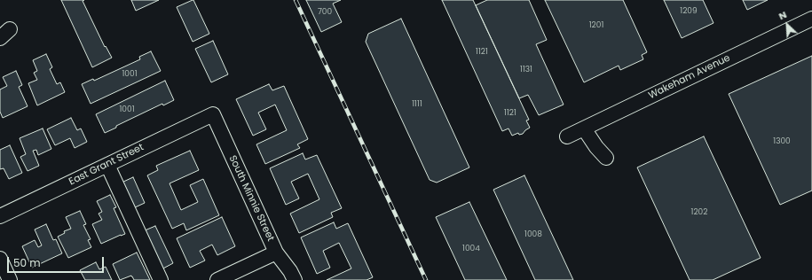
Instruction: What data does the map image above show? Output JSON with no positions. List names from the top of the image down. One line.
{"streets":{"street":["Wakeham Avenue","East Grant Street","South Minnie Street"]},"crossings":[["East Grant Street","South Minnie Street"]],"house_numbers":["1209","700","1201","1121","1131","1001","1111","1001","1121","1300","1202","1008","1004"],"scale_bar":"50 m","north":"top left"}
